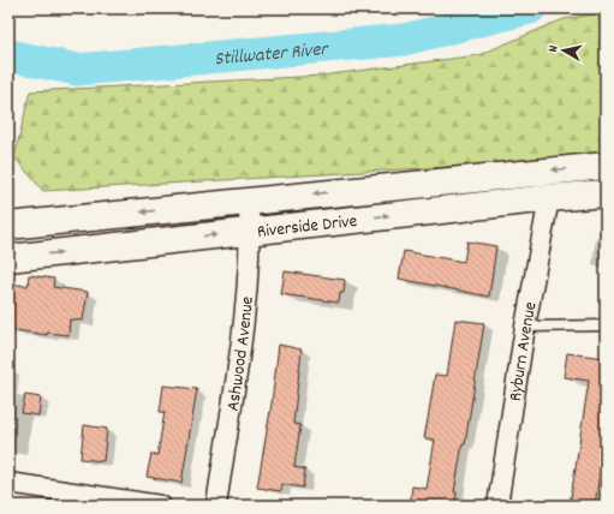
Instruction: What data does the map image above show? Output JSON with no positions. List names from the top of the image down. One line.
{"streets":{"main road":["Riverside Drive"],"street":["Ryburn Avenue","Ashwood Avenue"]},"crossings":[["Riverside Drive","Ryburn Avenue"],["Riverside Drive","Ashwood Avenue"]],"water":["Stillwater River"],"north":"left"}
